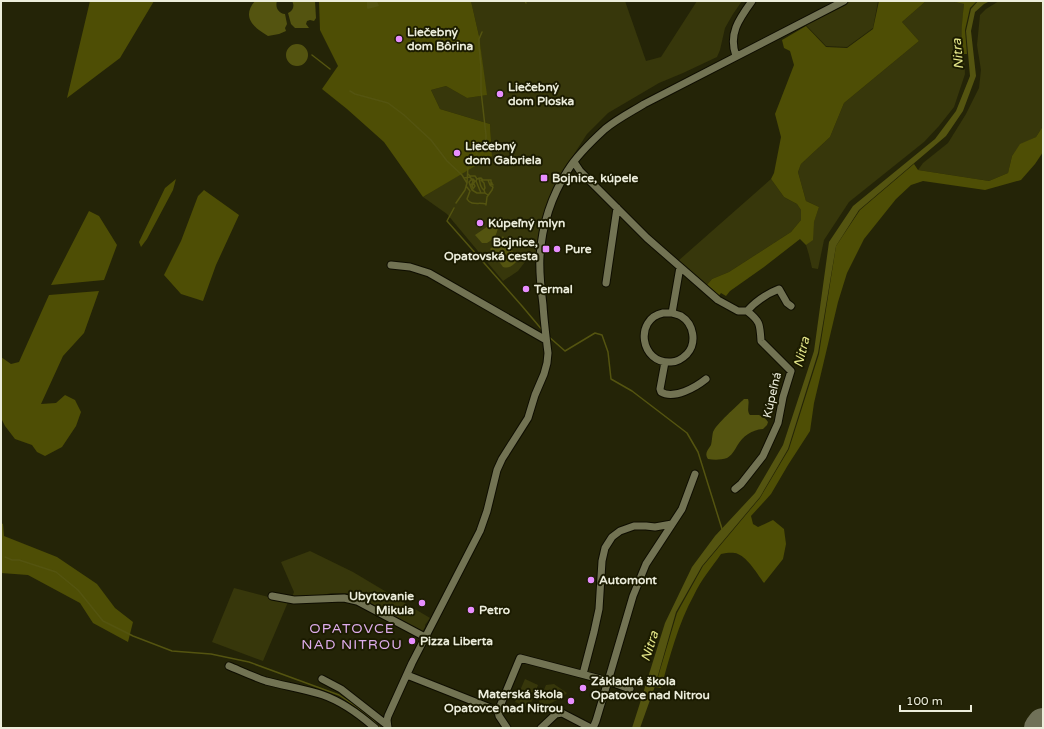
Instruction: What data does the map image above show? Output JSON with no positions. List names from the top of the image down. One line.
{"streets":{"street":["Kúpeľná"]},"districts":["OPATOVCE NAD NITROU"],"water":["Nitra"],"places":{"other":["Liečebný dom Bôrina","Liečebný dom Ploska","Liečebný dom Gabriela","Kúpeľný mlyn","Pure","Termal","Automont","Ubytovanie Mikula","Petro","Pizza Liberta","Základná škola Opatovce nad Nitrou","Materská škola Opatovce nad Nitrou"],"transit":["Bojnice, kúpele","Bojnice, Opatovská cesta"]},"scale_bar":"100 m"}
